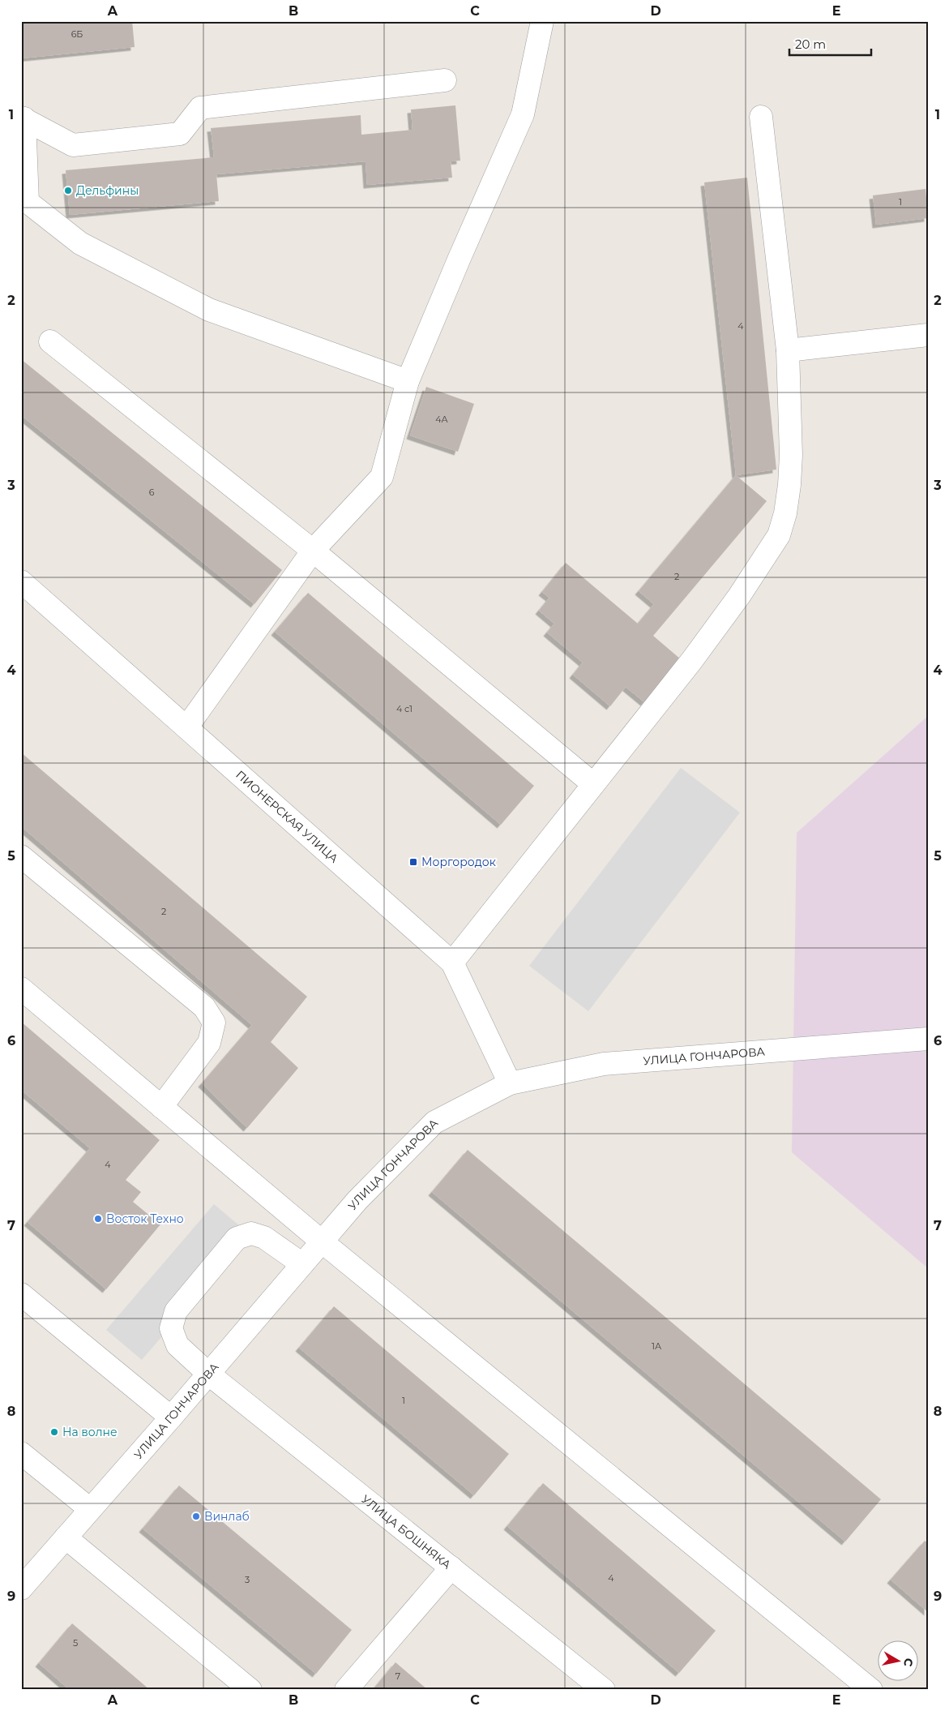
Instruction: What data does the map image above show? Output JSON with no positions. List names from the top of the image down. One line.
{"streets":{"street":["ПИОНЕРСКАЯ УЛИЦА","УЛИЦА ГОНЧАРОВА","УЛИЦА БОШНЯКА"]},"crossings":[["ПИОНЕРСКАЯ УЛИЦА","УЛИЦА ГОНЧАРОВА"],["УЛИЦА ГОНЧАРОВА","УЛИЦА БОШНЯКА"]],"places":{"other":["Дельфины","Восток Техно","На волне","Винлаб"],"transit":["Моргородок"]},"house_numbers":["6Б","1","4","4А","6","2","4 с1","2","4","1А","1","4","3","5","7"],"scale_bar":"20 m","north":"right","grid":{"columns":["A","B","C","D","E"],"rows":["1","2","3","4","5","6","7","8","9"]}}
